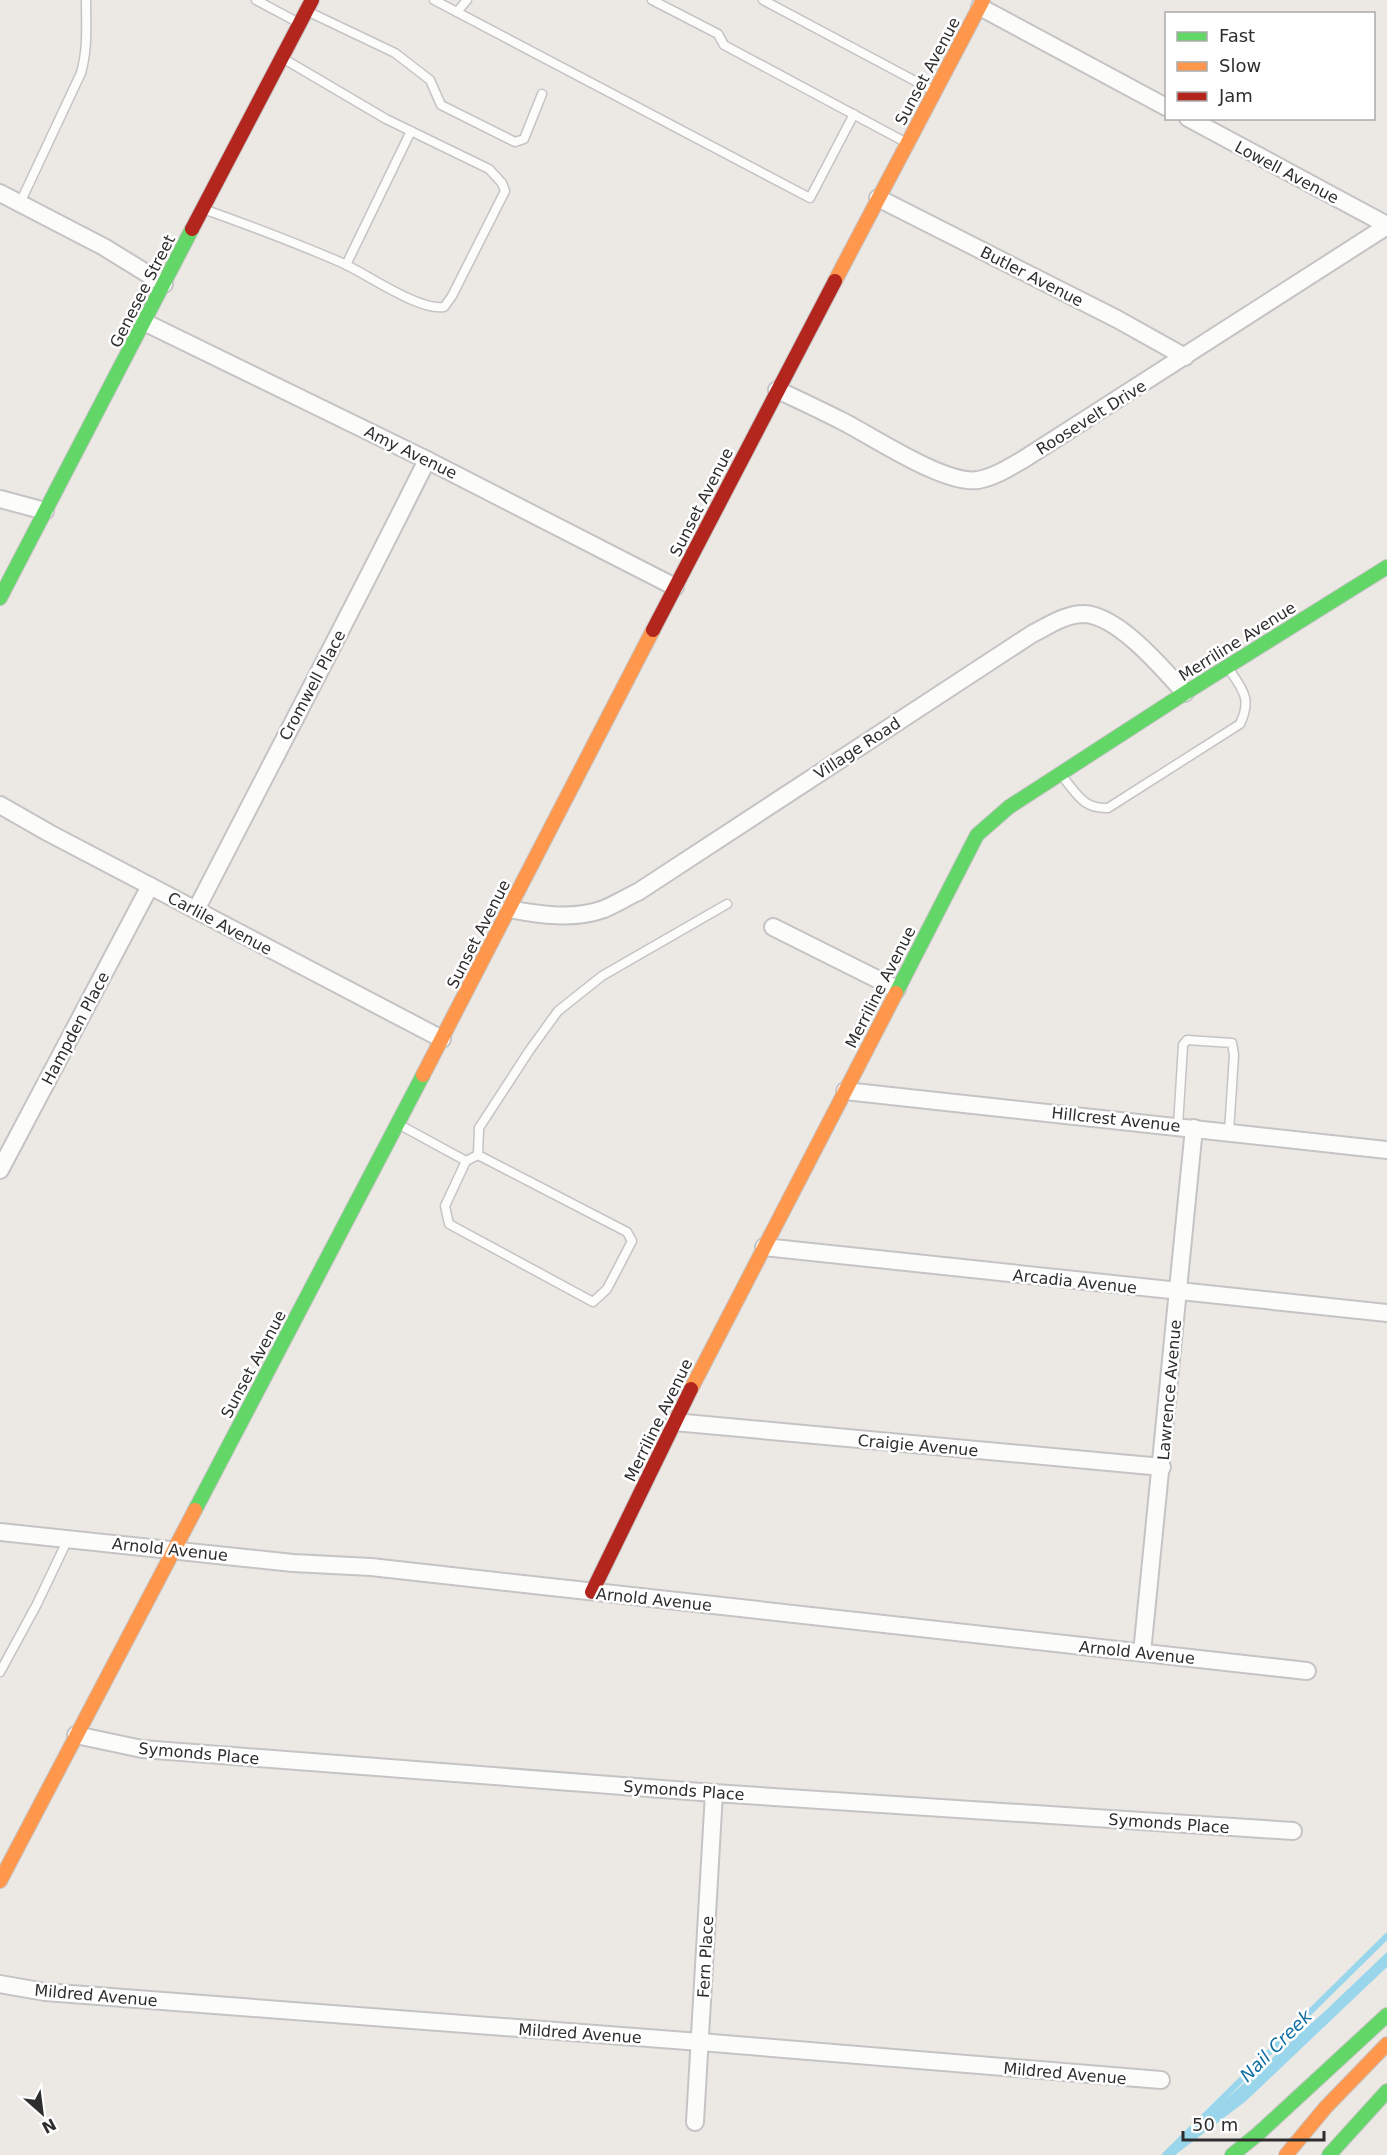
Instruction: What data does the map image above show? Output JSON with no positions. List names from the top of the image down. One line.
{"streets":{"main road":["Sunset Avenue","Genesee Street","Merriline Avenue"],"street":["Lowell Avenue","Butler Avenue","Roosevelt Drive","Amy Avenue","Cromwell Place","Village Road","Carlile Avenue","Hampden Place","Hillcrest Avenue","Arcadia Avenue","Lawrence Avenue","Craigie Avenue","Arnold Avenue","Symonds Place","Fern Place","Mildred Avenue"]},"crossings":[["Sunset Avenue","Butler Avenue"],["Sunset Avenue","Roosevelt Drive"],["Sunset Avenue","Amy Avenue"],["Sunset Avenue","Village Road"],["Sunset Avenue","Carlile Avenue"],["Sunset Avenue","Arnold Avenue"],["Sunset Avenue","Symonds Place"],["Lowell Avenue","Roosevelt Drive"],["Butler Avenue","Roosevelt Drive"],["Genesee Street","Amy Avenue"],["Amy Avenue","Cromwell Place"],["Merriline Avenue","Village Road"],["Merriline Avenue","Hillcrest Avenue"],["Merriline Avenue","Arcadia Avenue"],["Merriline Avenue","Craigie Avenue"],["Merriline Avenue","Arnold Avenue"],["Cromwell Place","Carlile Avenue"],["Carlile Avenue","Hampden Place"],["Hillcrest Avenue","Lawrence Avenue"],["Arcadia Avenue","Lawrence Avenue"],["Lawrence Avenue","Craigie Avenue"],["Lawrence Avenue","Arnold Avenue"],["Symonds Place","Fern Place"],["Fern Place","Mildred Avenue"]],"water":["Nail Creek"],"legend":["Fast","Slow","Jam"],"scale_bar":"50 m","north":"bottom right"}
